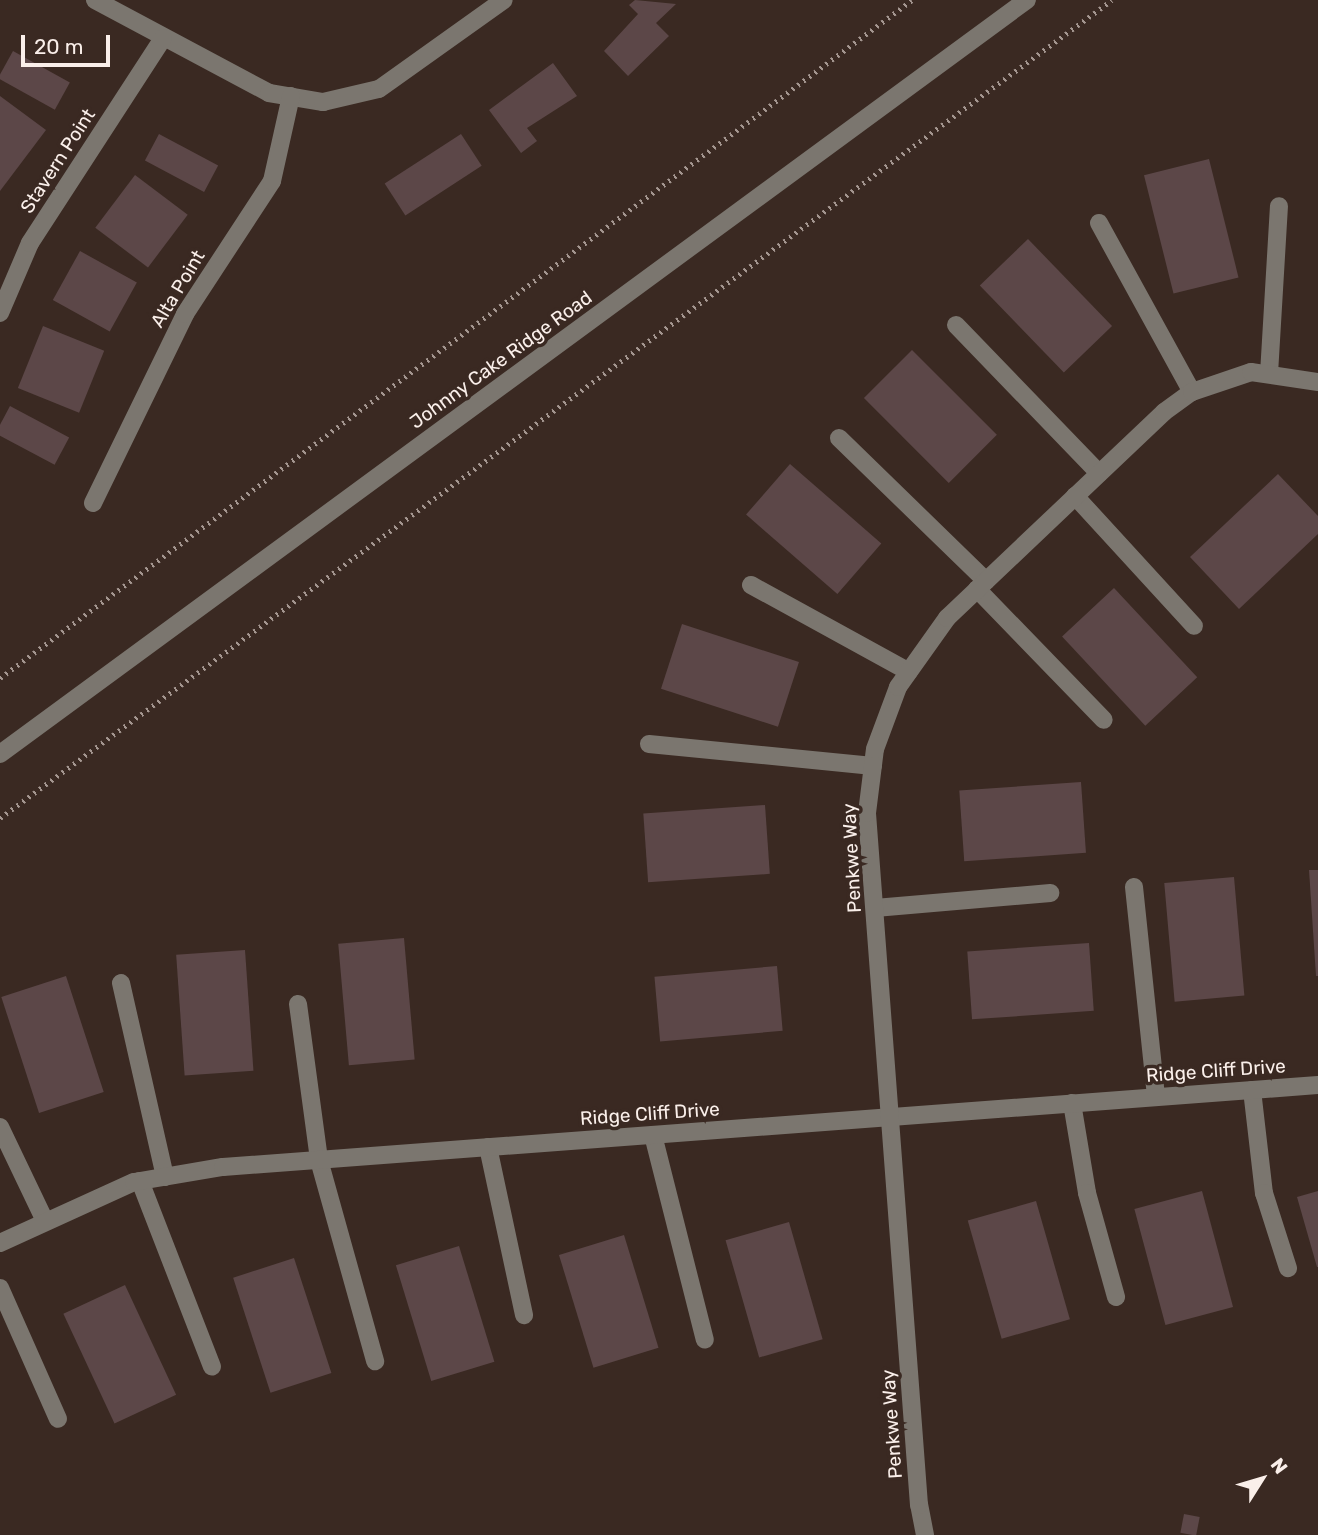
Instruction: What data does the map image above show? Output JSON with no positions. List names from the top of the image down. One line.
{"streets":{"street":["Stavern Point","Alta Point","Johnny Cake Ridge Road","Penkwe Way","Ridge Cliff Drive"]},"crossings":[["Penkwe Way","Ridge Cliff Drive"]],"scale_bar":"20 m","north":"top right"}
